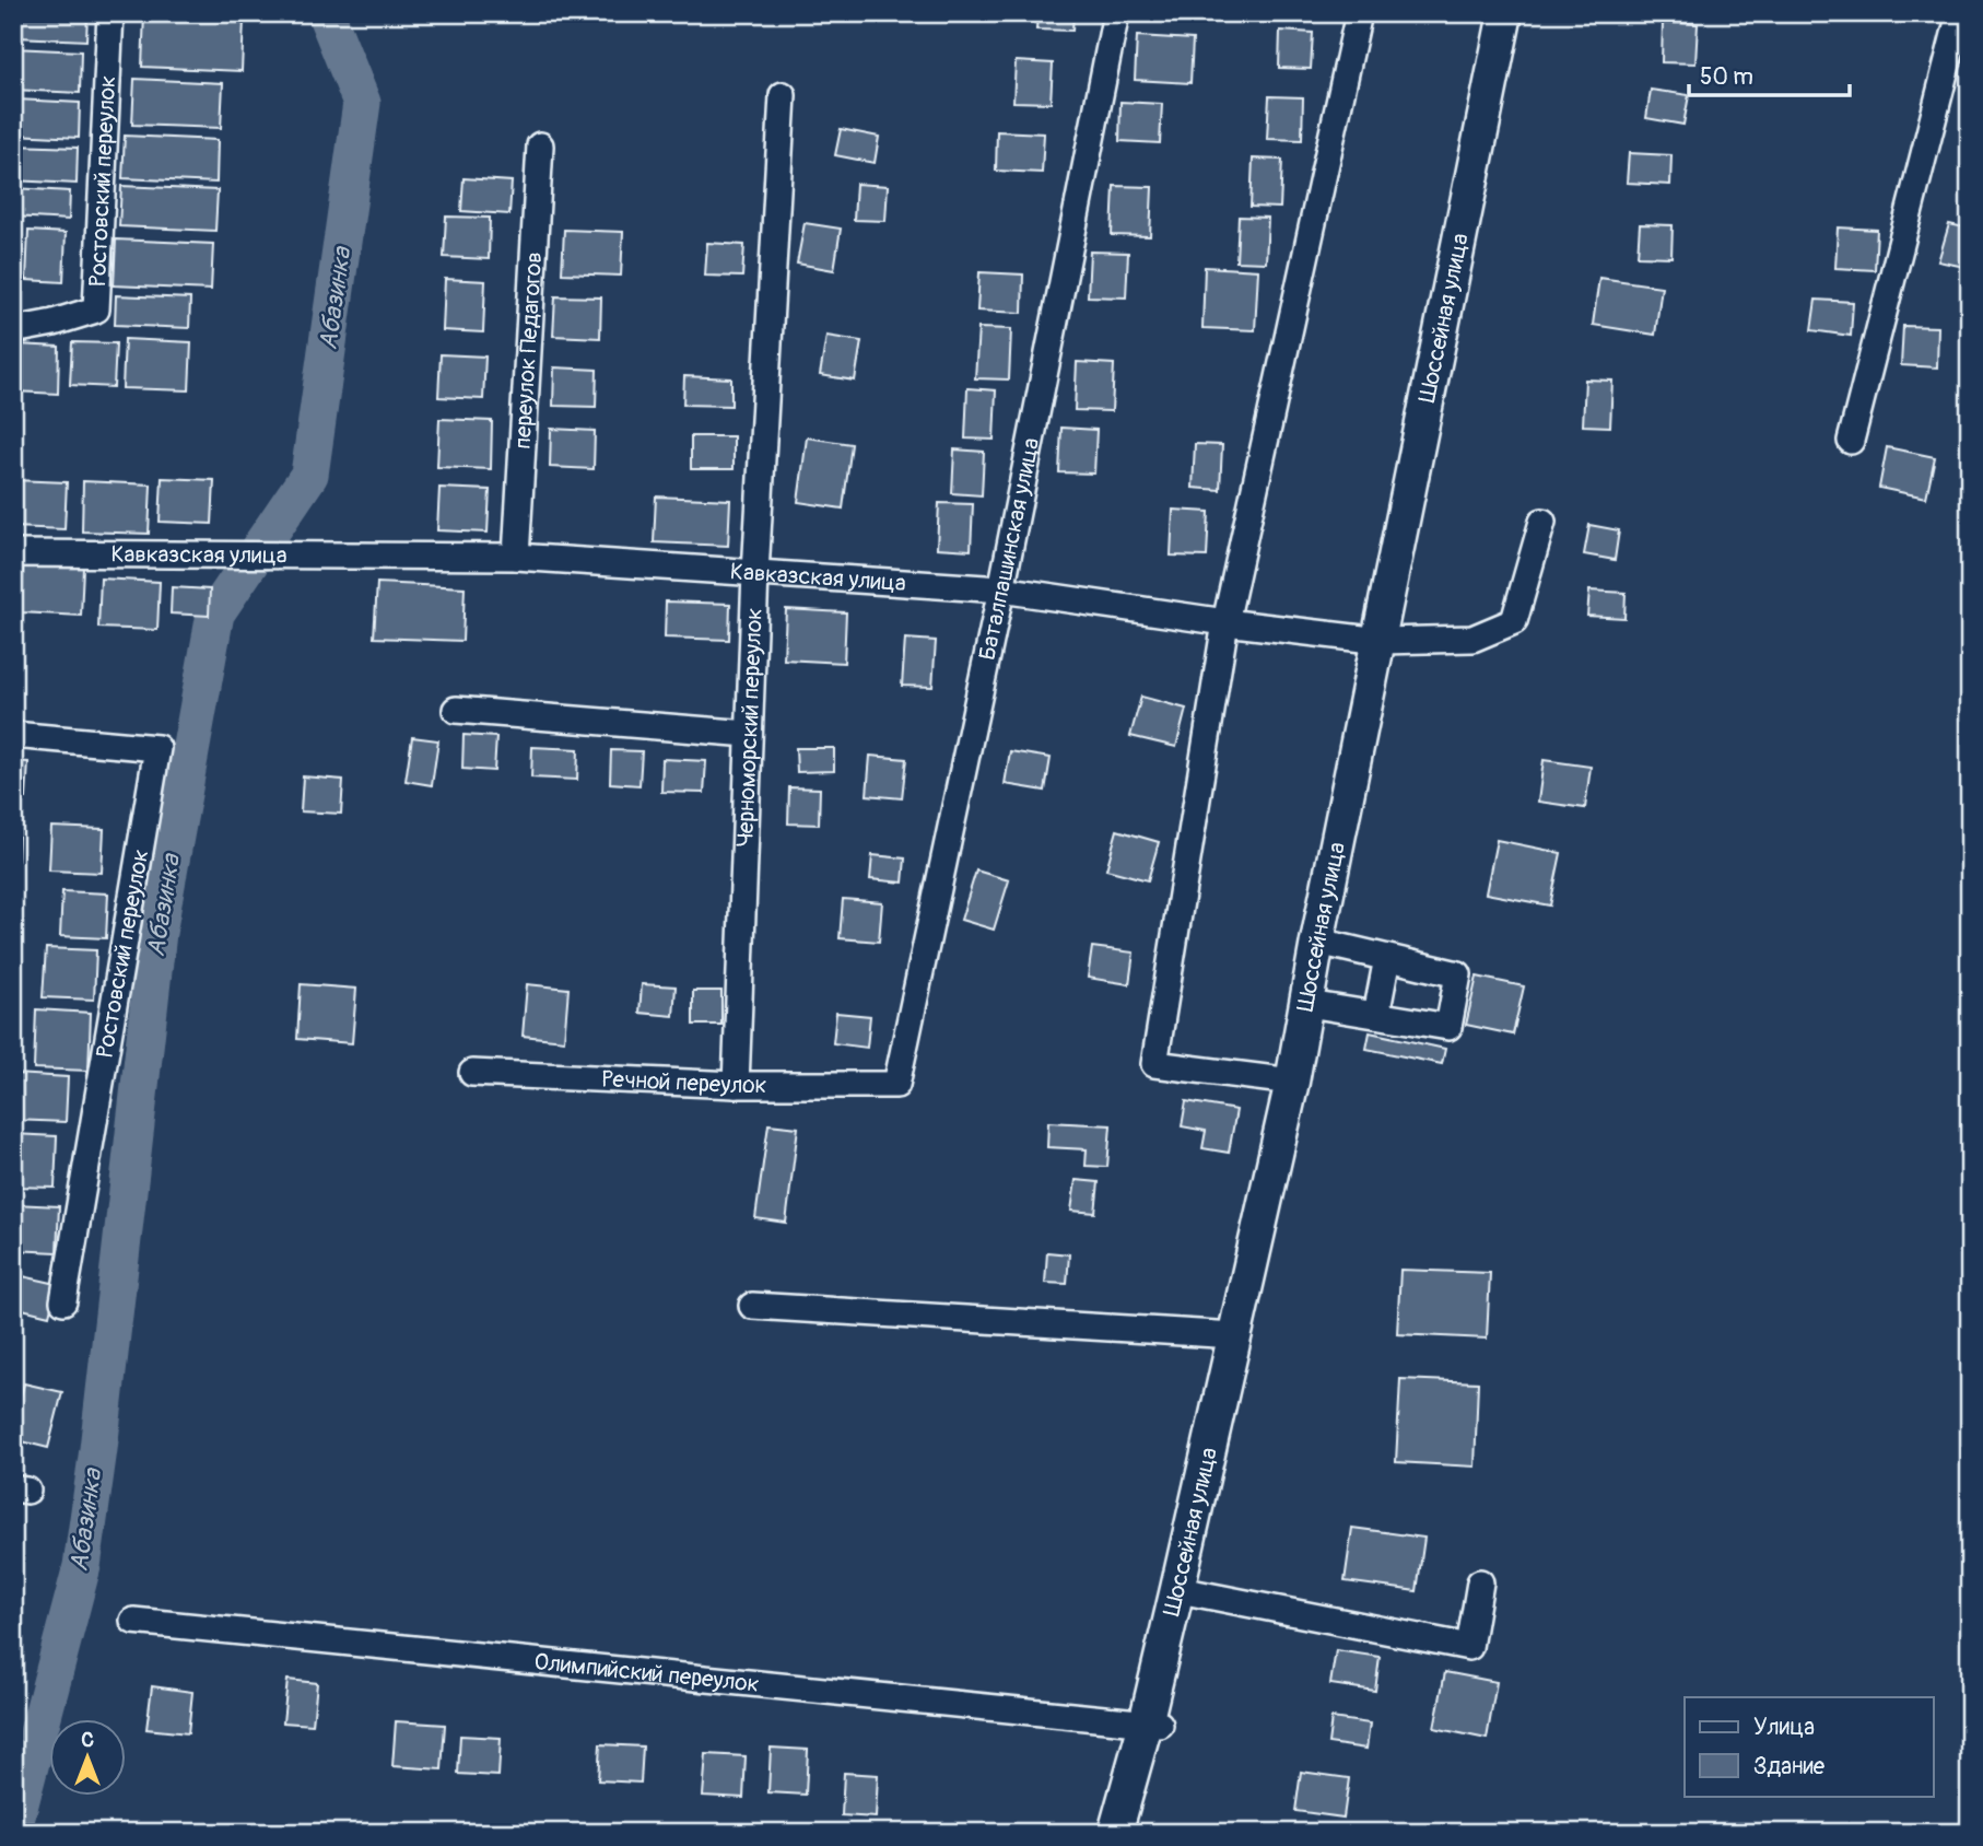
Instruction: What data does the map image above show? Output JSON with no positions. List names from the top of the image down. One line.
{"streets":{"main road":["Шоссейная улица"],"street":["Ростовский переулок","переулок Педагогов","Баталпашинская улица","Кавказская улица","Черноморский переулок","Речной переулок","Олимпийский переулок"]},"crossings":[["Шоссейная улица","Кавказская улица"],["Шоссейная улица","Олимпийский переулок"],["переулок Педагогов","Кавказская улица"],["Баталпашинская улица","Кавказская улица"],["Баталпашинская улица","Речной переулок"],["Кавказская улица","Черноморский переулок"],["Черноморский переулок","Речной переулок"]],"water":["Абазинка"],"legend":["Улица","Здание"],"scale_bar":"50 m","north":"top"}
